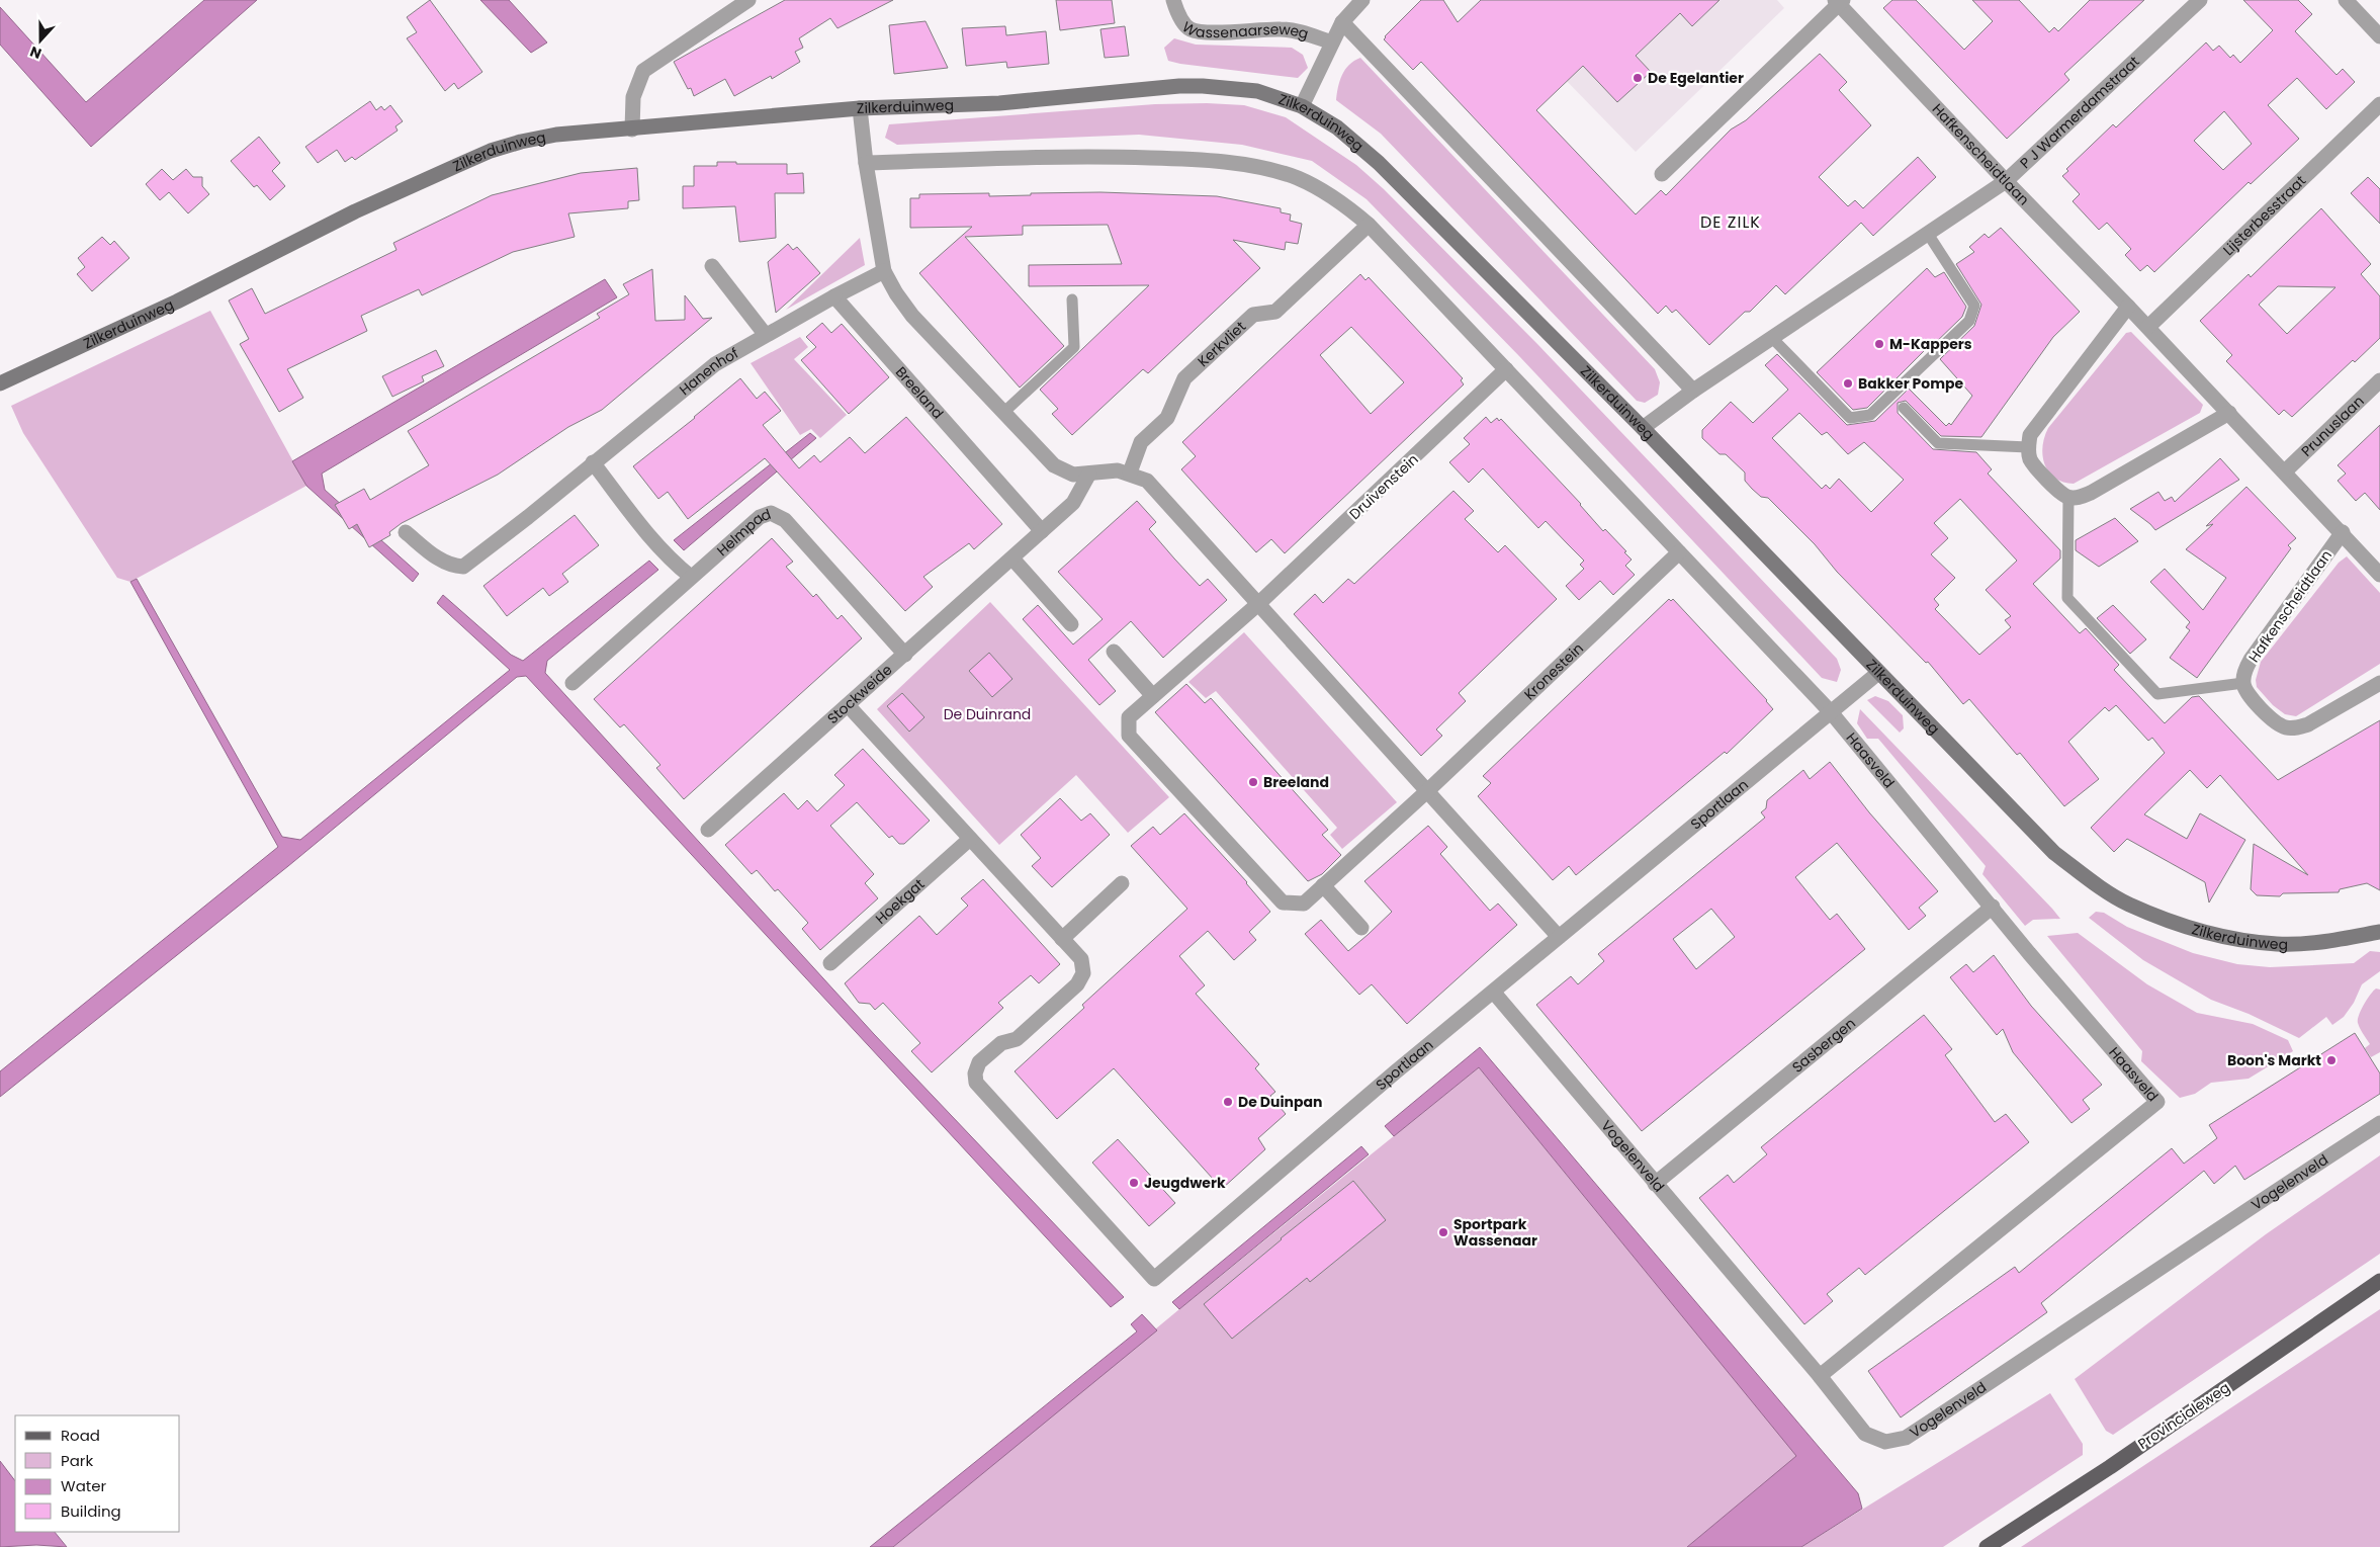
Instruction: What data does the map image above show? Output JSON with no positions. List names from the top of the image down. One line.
{"streets":{"main road":["Provincialeweg"],"street":["Wassenaarseweg","Zilkerduinweg","P J Warmerdamstraat","Hafkenscheidtlaan","Lijsterbesstraat","Kerkvliet","Hanenhof","Breeland","Prunuslaan","Druivenstein","Helmpad","Kronestein","Stockweide","Haasveld","Sportlaan","Hoekgat","Sasbergen","Vogelenveld"]},"crossings":[["Zilkerduinweg","P J Warmerdamstraat"],["Zilkerduinweg","Sportlaan"],["P J Warmerdamstraat","Hafkenscheidtlaan"],["Hafkenscheidtlaan","Lijsterbesstraat"],["Hafkenscheidtlaan","Prunuslaan"],["Hanenhof","Breeland"],["Helmpad","Stockweide"],["Haasveld","Sportlaan"],["Haasveld","Sasbergen"],["Haasveld","Vogelenveld"],["Sportlaan","Vogelenveld"],["Sasbergen","Vogelenveld"]],"districts":["DE ZILK"],"parks":["De Duinrand"],"places":["De Egelantier","M-Kappers","Bakker Pompe","Breeland","Boon's Markt","De Duinpan","Jeugdwerk","Sportpark Wassenaar"],"legend":["Road","Park","Water","Building"],"north":"bottom"}
